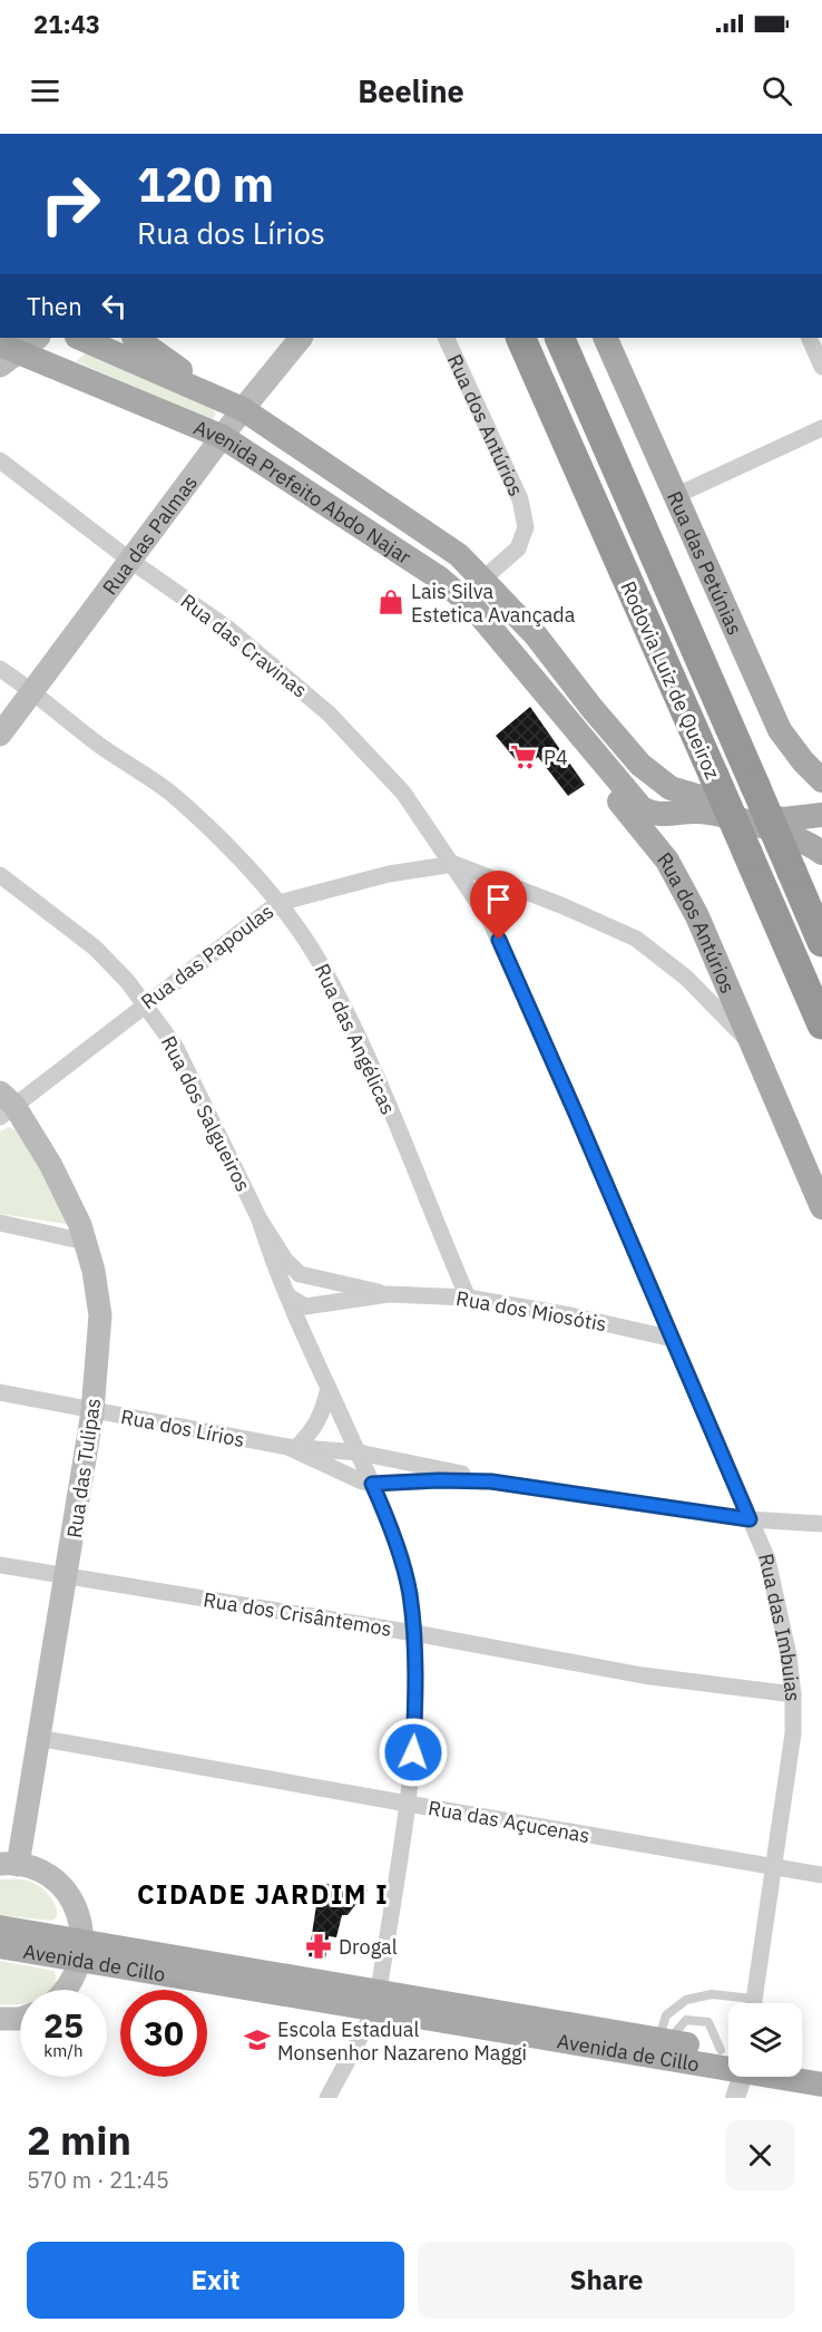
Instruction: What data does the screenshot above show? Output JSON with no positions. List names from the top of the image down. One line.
{"streets":{"highway":["Rodovia Luiz de Queiroz"],"main road":["Rua dos Antúrios","Avenida Prefeito Abdo Najar","Rua das Palmas","Rua das Petúnias","Rua das Tulipas","Avenida de Cillo"],"street":["Rua das Cravinas","Rua das Papoulas","Rua das Angélicas","Rua dos Salgueiros","Rua dos Miosótis","Rua dos Lírios","Rua dos Crisântemos","Rua das Imbuias","Rua das Açucenas"]},"crossings":[["Rua dos Antúrios","Avenida Prefeito Abdo Najar"],["Rua dos Antúrios","Rua das Papoulas"],["Avenida Prefeito Abdo Najar","Rua das Palmas"],["Rua das Palmas","Rua das Cravinas"],["Rua das Palmas","Rua das Angélicas"],["Rua das Cravinas","Rua das Papoulas"],["Rua das Cravinas","Rua das Imbuias"],["Rua das Papoulas","Rua das Angélicas"],["Rua das Papoulas","Rua dos Salgueiros"],["Rua das Papoulas","Rua das Tulipas"],["Rua das Papoulas","Rua das Imbuias"],["Rua das Angélicas","Rua dos Miosótis"],["Rua dos Salgueiros","Rua dos Miosótis"],["Rua dos Salgueiros","Rua dos Lírios"],["Rua dos Salgueiros","Rua dos Crisântemos"],["Rua dos Salgueiros","Rua das Açucenas"],["Rua dos Salgueiros","Avenida de Cillo"],["Rua dos Miosótis","Rua das Imbuias"],["Rua dos Lírios","Rua das Tulipas"],["Rua dos Lírios","Rua das Imbuias"],["Rua das Tulipas","Rua dos Crisântemos"],["Rua das Tulipas","Rua das Açucenas"],["Rua dos Crisântemos","Rua das Imbuias"],["Rua das Imbuias","Rua das Açucenas"]],"districts":["CIDADE JARDIM I"],"places":{"shop":["Lais Silva Estetica Avançada"],"supermarket":["P4"],"pharmacy":["Drogal"],"school or university":["Escola Estadual Monsenhor Nazareno Maggi"]},"page":{"status":"21:43","header":"Beeline","turn":["120 m","Rua dos Lírios"],"then":"Then","speed":"25 km/h","limit":"30","heading":["2 min","570 m · 21:45"],"buttons":["Exit","Share"]}}
